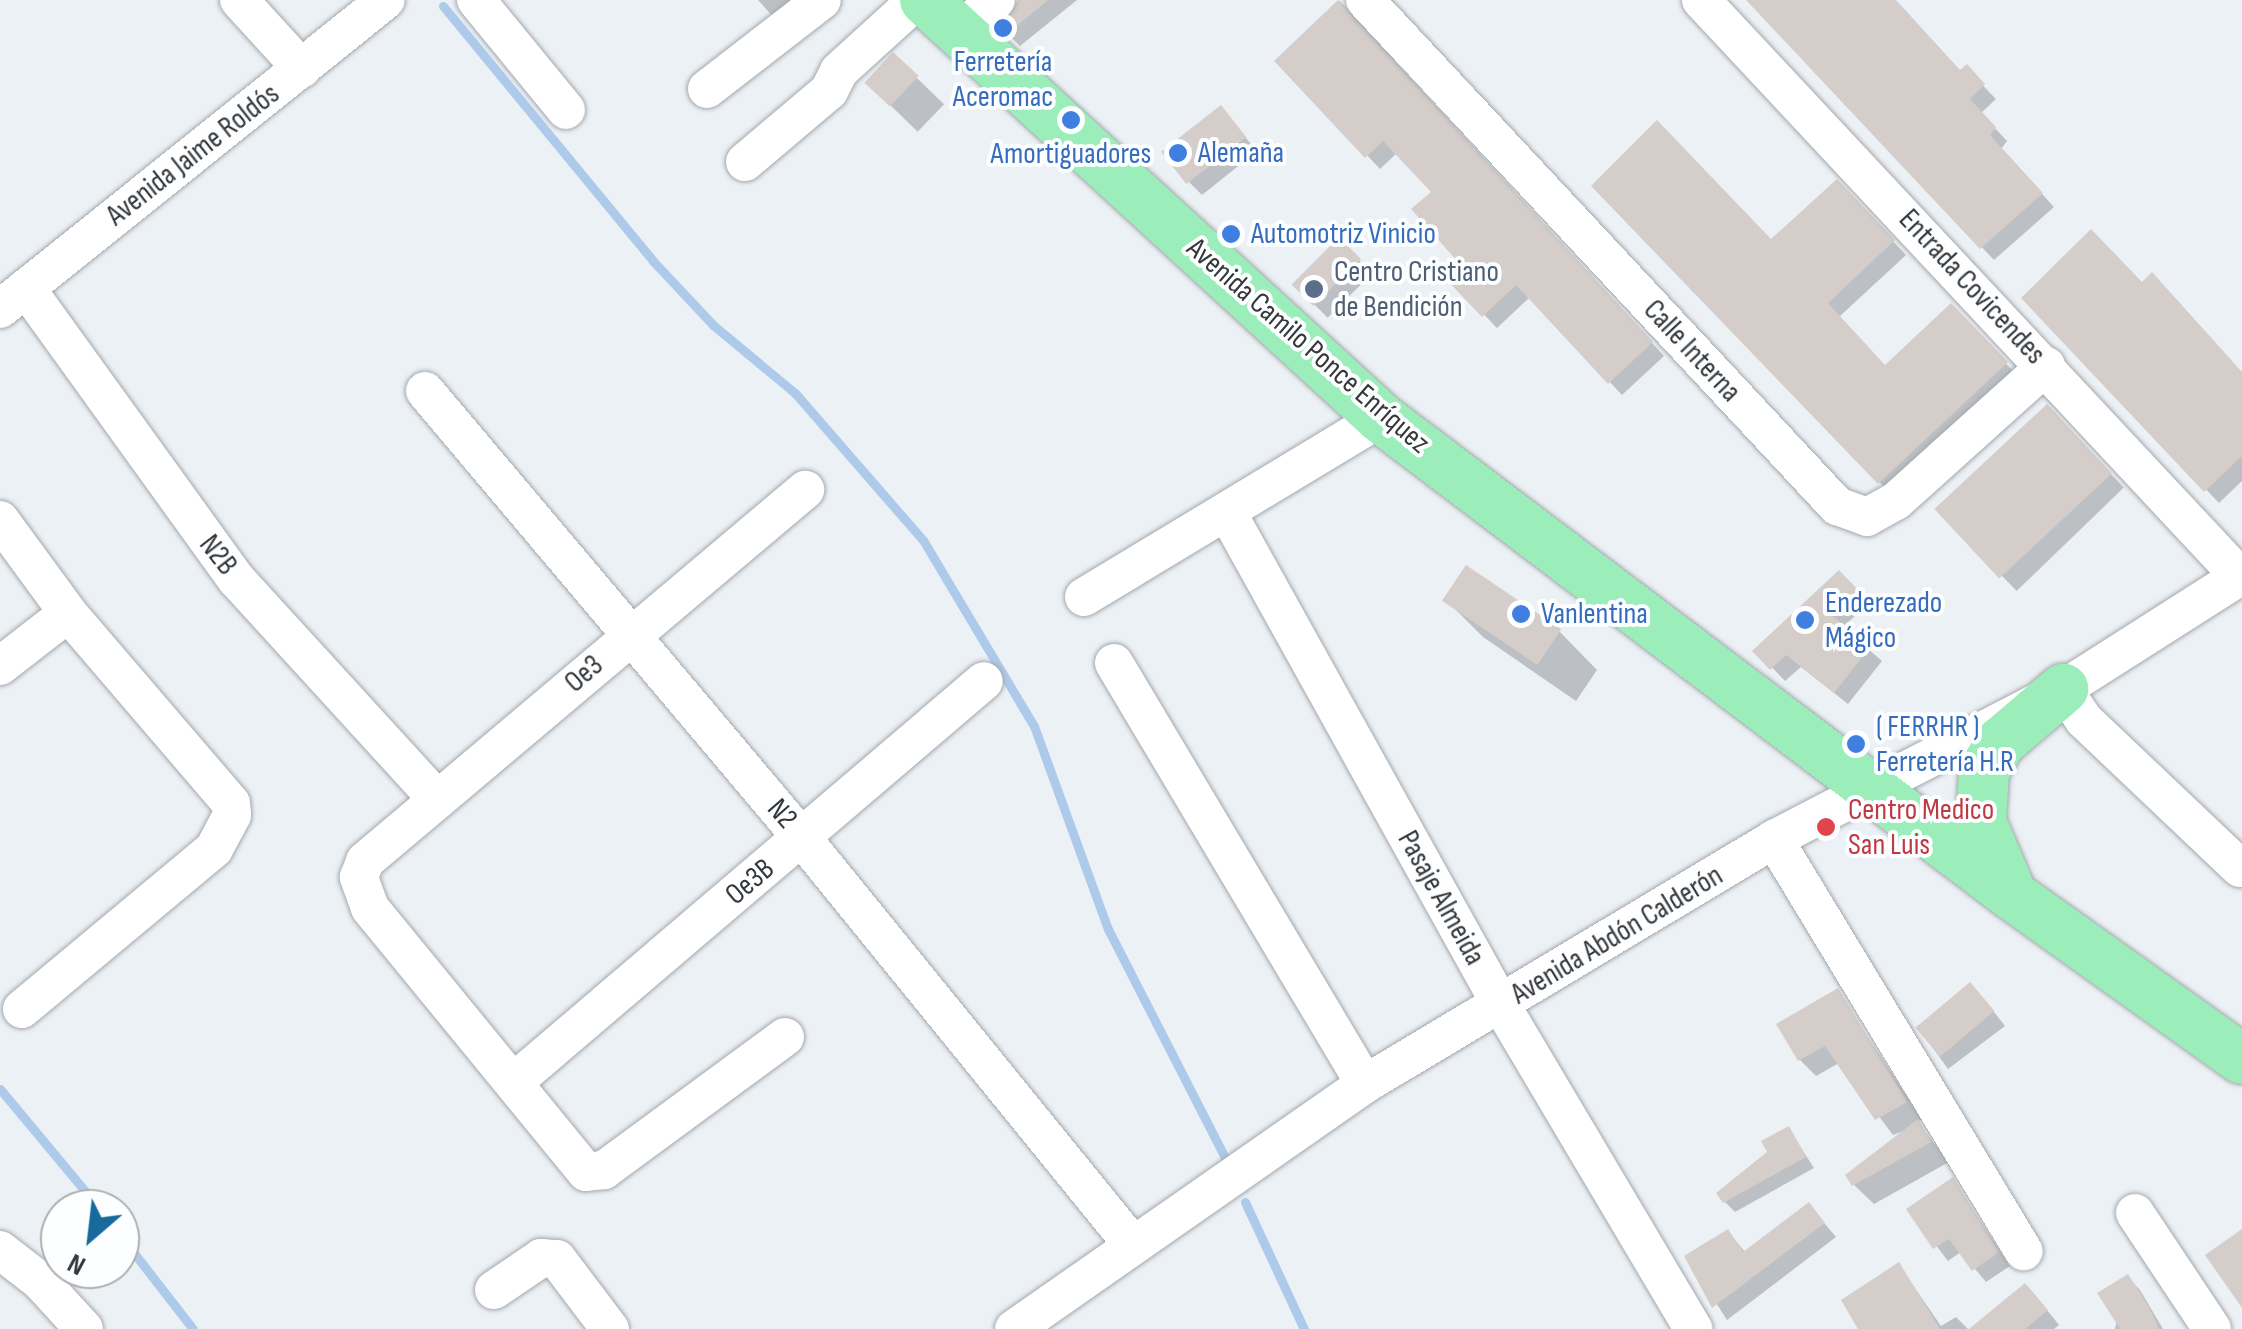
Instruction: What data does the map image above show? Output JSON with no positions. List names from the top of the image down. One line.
{"streets":{"main road":["Avenida Camilo Ponce Enríquez"],"street":["Avenida Jaime Roldós","Entrada Covicendes","Calle Interna","N2B","Oe3","N2","Oe3B","Pasaje Almeida","Avenida Abdón Calderón"]},"crossings":[["Avenida Jaime Roldós","N2B"],["Entrada Covicendes","Calle Interna"],["Entrada Covicendes","Avenida Abdón Calderón"],["Avenida Camilo Ponce Enríquez","Avenida Abdón Calderón"],["N2B","Oe3"],["Oe3","N2"],["Oe3","Oe3B"],["N2","Oe3B"],["N2","Avenida Abdón Calderón"],["Pasaje Almeida","Avenida Abdón Calderón"]],"places":["Ferretería Aceromac","Amortiguadores","Alemaña","Automotriz Vinicio","Centro Cristiano de Bendición","Vanlentina","Enderezado Mágico","( FERRHR ) Ferretería H.R","Centro Medico San Luis"],"north":"bottom left"}
